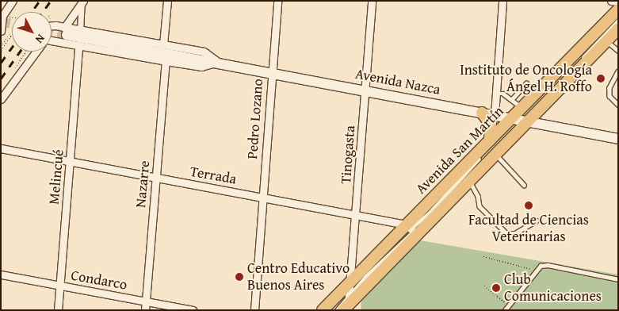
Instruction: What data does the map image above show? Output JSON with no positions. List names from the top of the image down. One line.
{"streets":{"main road":["Avenida Nazca","Avenida San Martín"],"street":["Pedro Lozano","Tinogasta","Terrada","Melincué","Nazarre","Condarco"]},"crossings":[["Avenida Nazca","Pedro Lozano"],["Avenida Nazca","Avenida San Martín"],["Avenida Nazca","Tinogasta"],["Avenida Nazca","Melincué"],["Avenida Nazca","Nazarre"],["Pedro Lozano","Terrada"],["Avenida San Martín","Tinogasta"],["Avenida San Martín","Terrada"],["Tinogasta","Terrada"],["Terrada","Melincué"],["Terrada","Nazarre"],["Melincué","Condarco"],["Nazarre","Condarco"]],"places":["Instituto de Oncología Ángel H. Roffo","Facultad de Ciencias Veterinarias","Centro Educativo Buenos Aires","Club Comunicaciones"],"north":"bottom right"}
